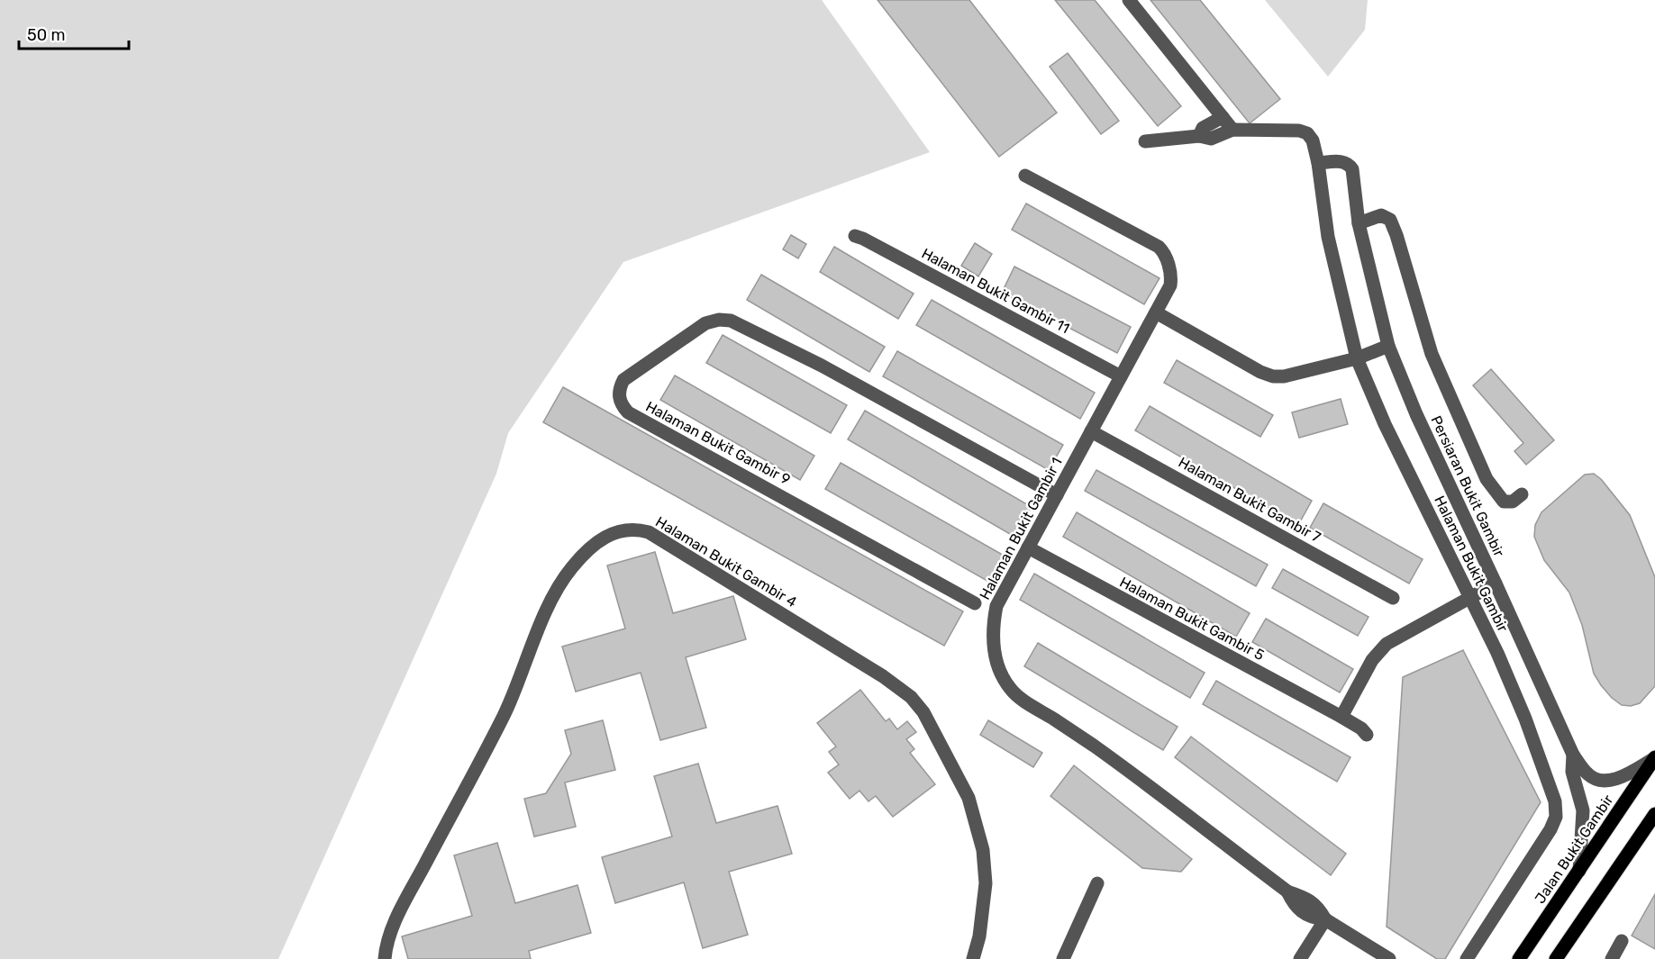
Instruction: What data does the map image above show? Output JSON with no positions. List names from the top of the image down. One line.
{"streets":{"main road":["Jalan Bukit Gambir"],"street":["Halaman Bukit Gambir 11","Halaman Bukit Gambir 9","Persiaran Bukit Gambir","Halaman Bukit Gambir 7","Halaman Bukit Gambir 1","Halaman Bukit Gambir 4","Halaman Bukit Gambir","Halaman Bukit Gambir 5"]},"crossings":[["Halaman Bukit Gambir 11","Halaman Bukit Gambir 1"],["Halaman Bukit Gambir 9","Halaman Bukit Gambir 1"],["Persiaran Bukit Gambir","Halaman Bukit Gambir"],["Persiaran Bukit Gambir","Jalan Bukit Gambir"],["Halaman Bukit Gambir 7","Halaman Bukit Gambir 1"],["Halaman Bukit Gambir 1","Halaman Bukit Gambir 5"]],"scale_bar":"50 m"}
